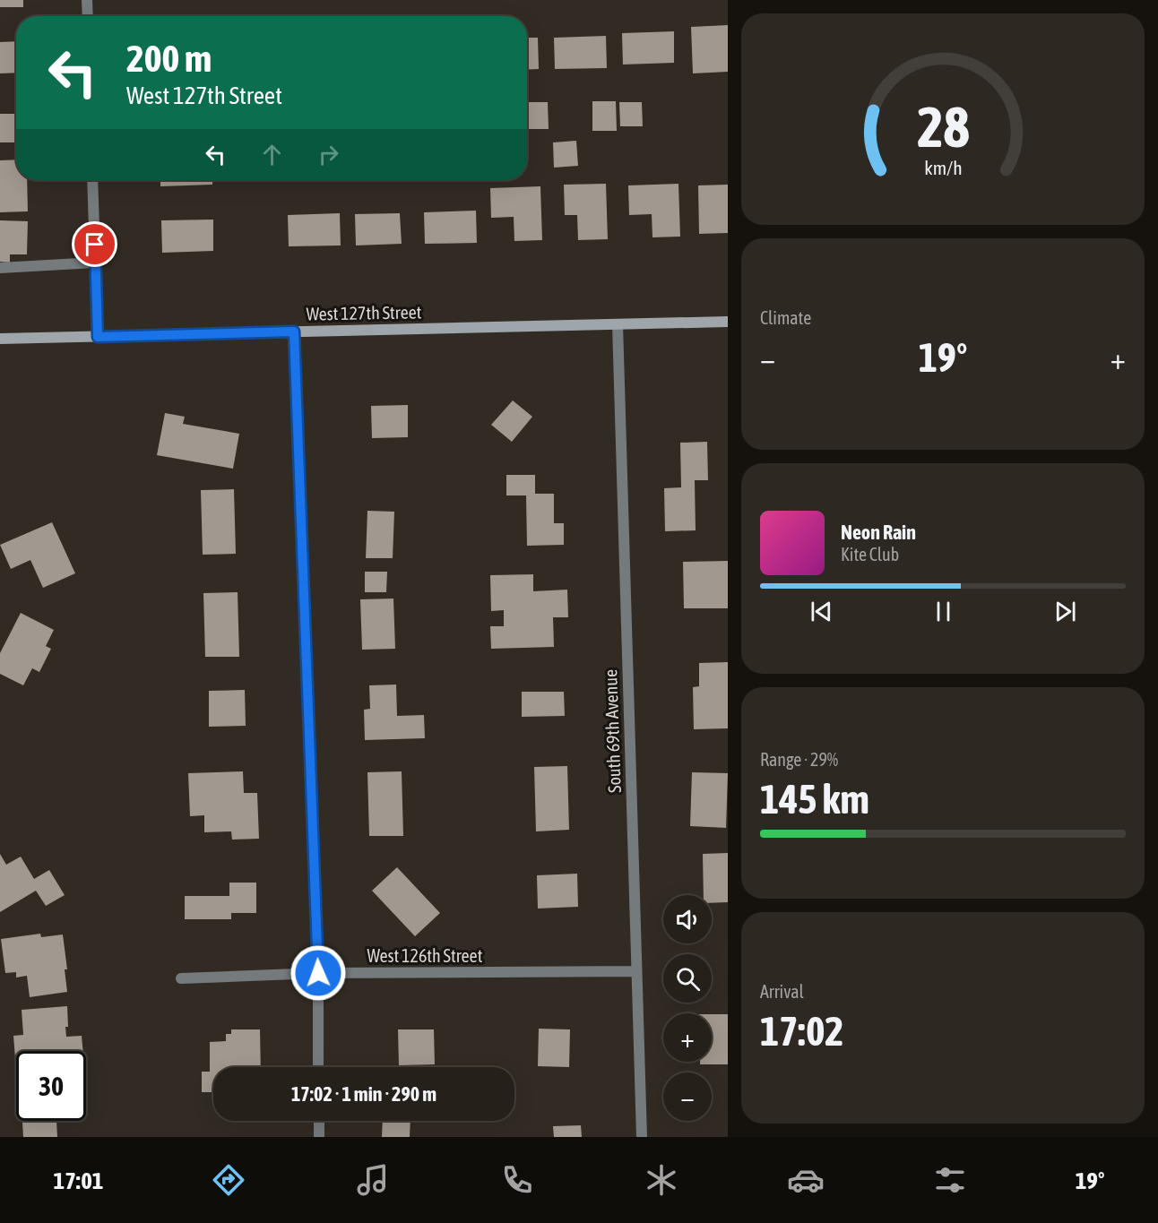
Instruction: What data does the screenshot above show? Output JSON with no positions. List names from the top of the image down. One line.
{"streets":{"main road":["West 127th Street"],"street":["South 69th Avenue","West 126th Street"]},"crossings":[["West 127th Street","South 69th Avenue"],["South 69th Avenue","West 126th Street"]],"page":{"turn":["200 m","West 127th Street"],"tile":["Climate",["Range · 29%","145 km"],["Arrival","17:02"]],"heat":["−","19°","+"],"song":["Neon Rain","Kite Club"],"map_buttons":["+","−"],"limit":"30","trip":"17:02 · 1 min · 290 m","tabs":["17:01","19°"],"gauge":["28","km/h"]}}
